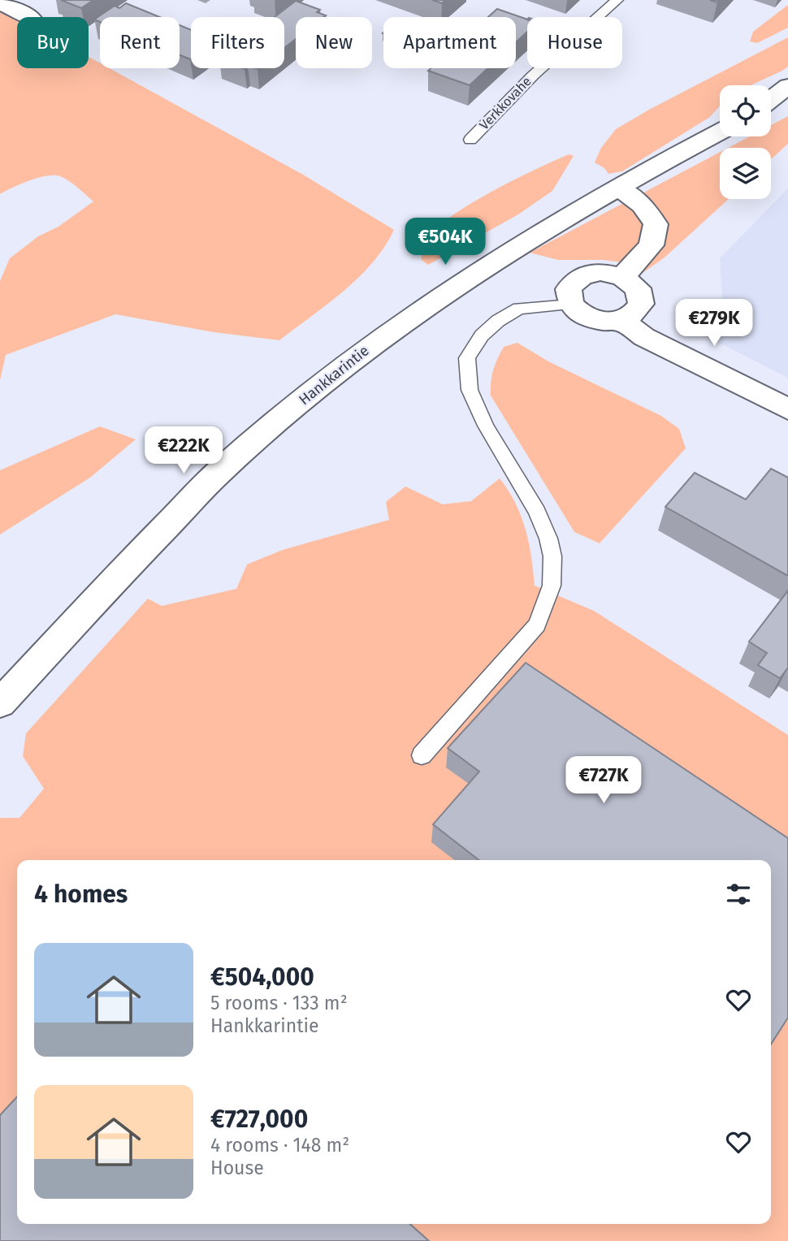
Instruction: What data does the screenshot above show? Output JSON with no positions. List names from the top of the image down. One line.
{"streets":{"main road":["Hankkarintie"],"lane":["Verkkovahe"]},"page":{"chip":["Buy","Rent","Filters","New","Apartment","House"],"price":["€504K","€279K","€222K","€727K"],"heading":"4 homes","list":[{"name":"€504,000","note":"5 rooms · 133 m² · Hankkarintie"},{"name":"€727,000","note":"4 rooms · 148 m² · House"}]}}
